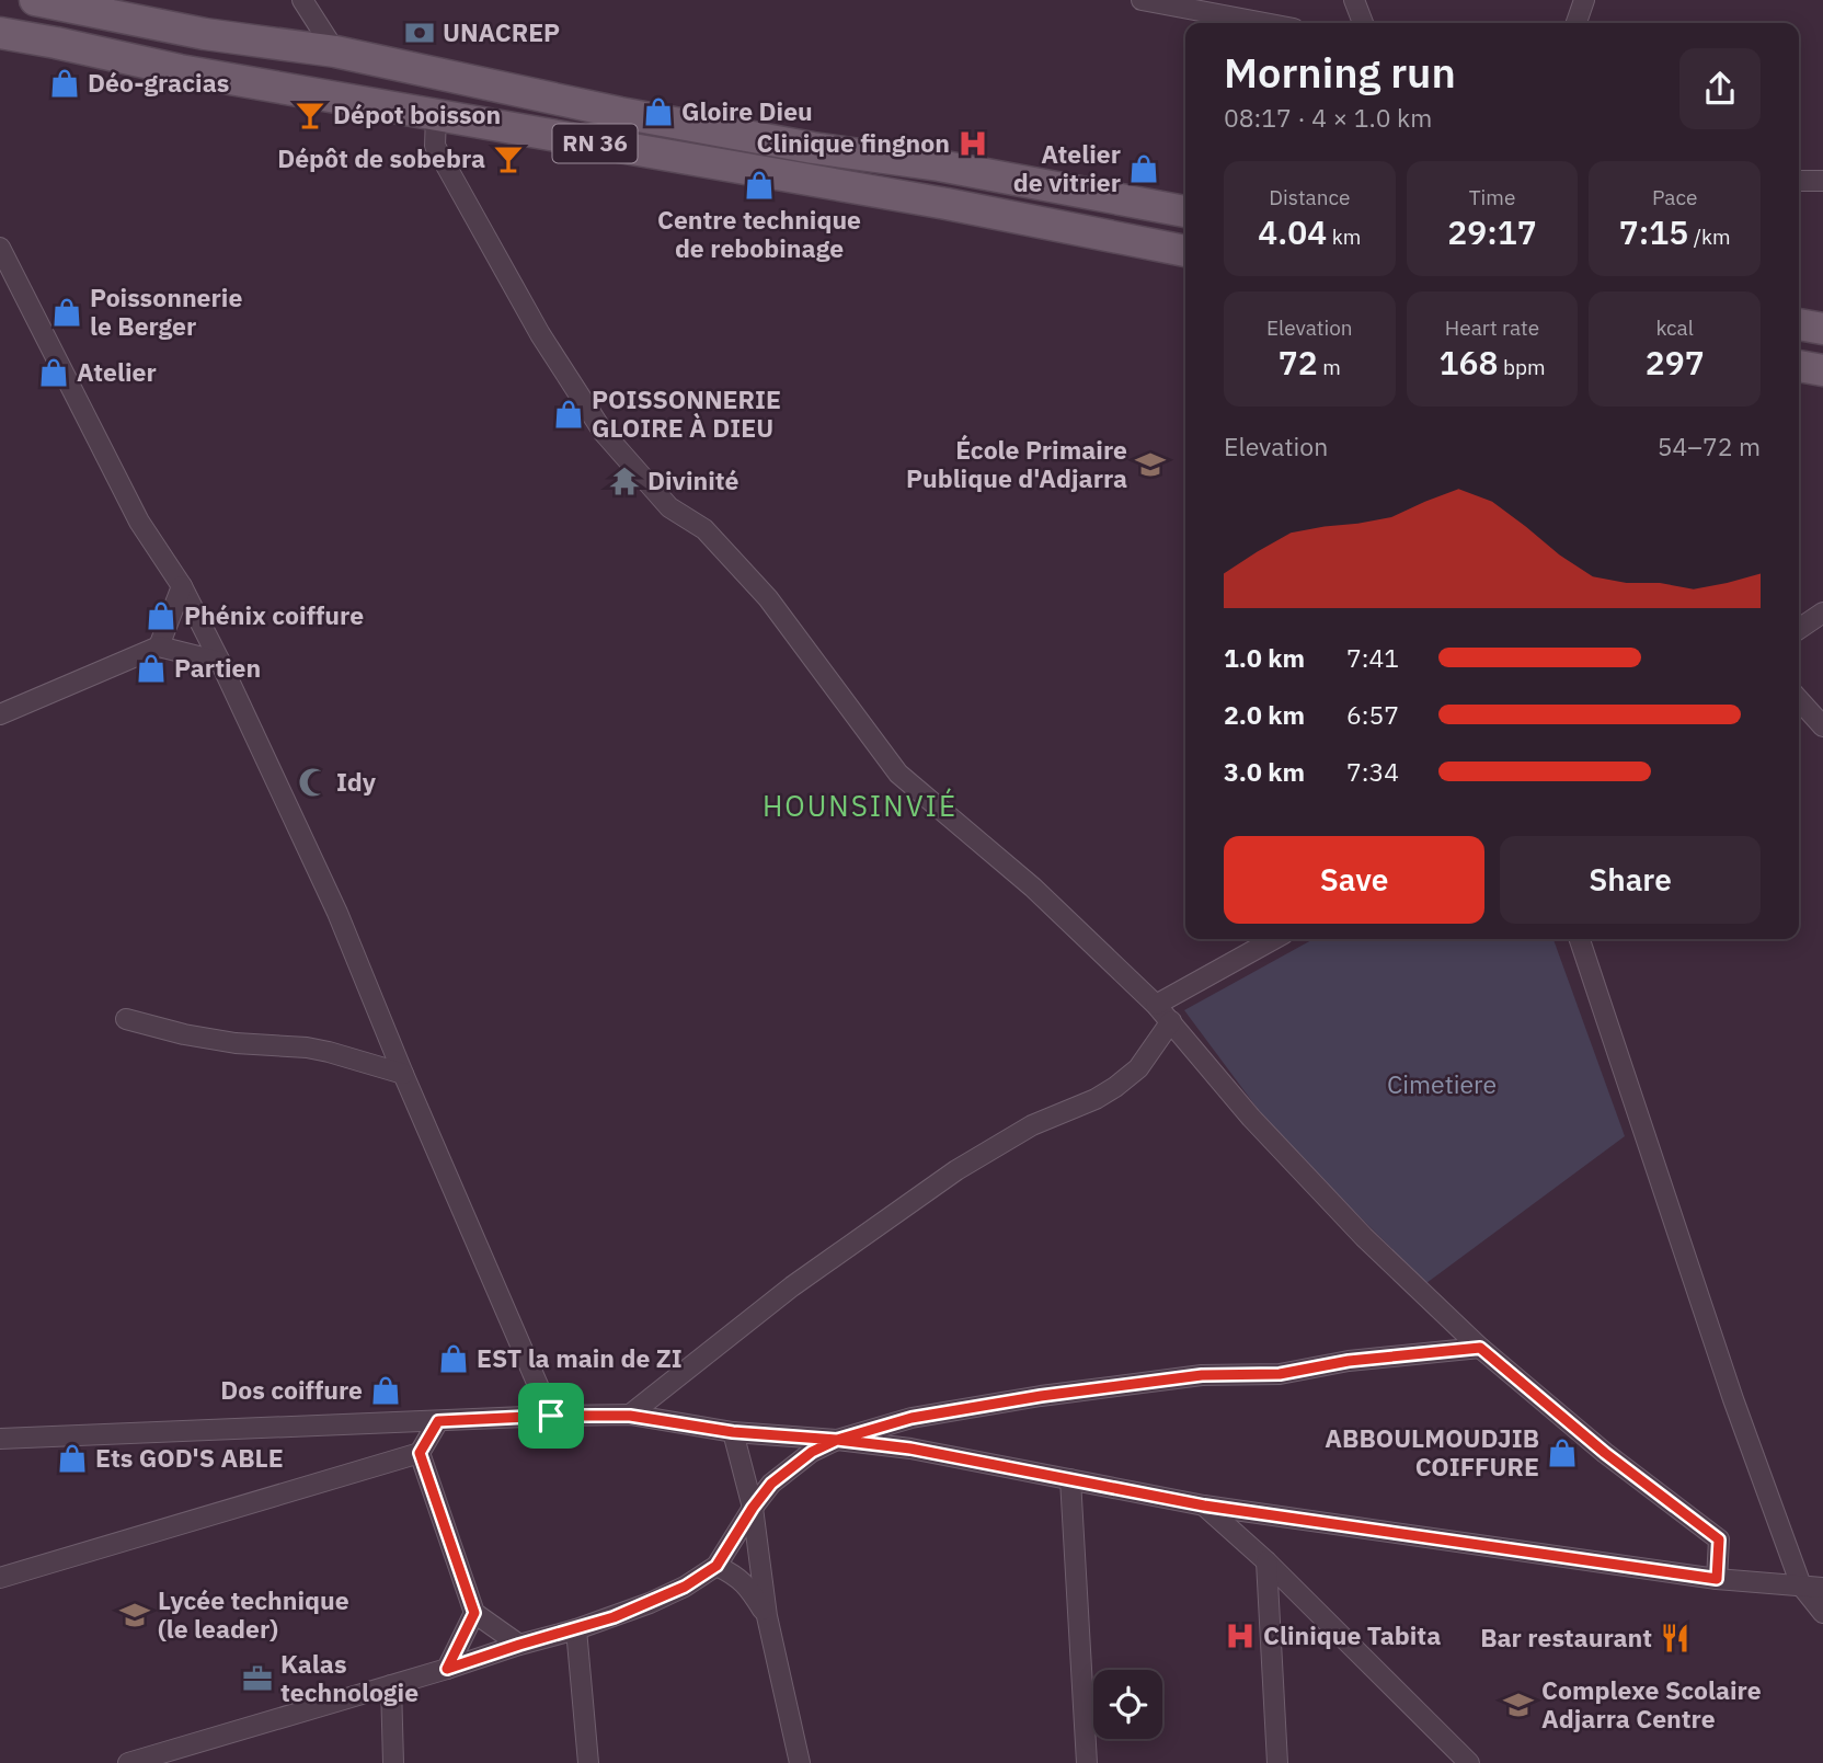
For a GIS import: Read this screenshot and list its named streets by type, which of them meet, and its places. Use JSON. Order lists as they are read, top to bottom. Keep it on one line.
{"streets":{"main road":["RN 36"]},"districts":["HOUNSINVIÉ"],"parks":["Cimetiere"],"places":{"bank":["UNACREP"],"shop":["Déo-gracias","Gloire Dieu","Atelier de vitrier","Centre technique de rebobinage","Poissonnerie le Berger","Atelier","POISSONNERIE GLOIRE À DIEU","Phénix coiffure","Partien","EST la main de ZI","Dos coiffure","ABBOULMOUDJIB COIFFURE","Ets GOD'S ABLE"],"bar":["Dépot boisson","Dépôt de sobebra"],"hospital":["Clinique fingnon","Clinique Tabita"],"school or university":["École Primaire Publique d'Adjarra","Lycée technique (le leader)","Complexe Scolaire Adjarra Centre"],"temple":["Divinité"],"mosque":["Idy"],"restaurant":["Bar restaurant"],"office":["Kalas technologie"]},"page":{"heading":["Morning run","08:17 · 4 × 1.0 km"],"stats":[["Distance","4.04 km"],["Time","29:17"],["Pace","7:15 /km"],["Elevation","72 m"],["Heart rate","168 bpm"],["kcal","297"]],"chart":["Elevation","54–72 m"],"list":[{"name":"1.0 km","note":"7:41"},{"name":"2.0 km","note":"6:57"},{"name":"3.0 km","note":"7:34"}],"buttons":["Save","Share"]}}
